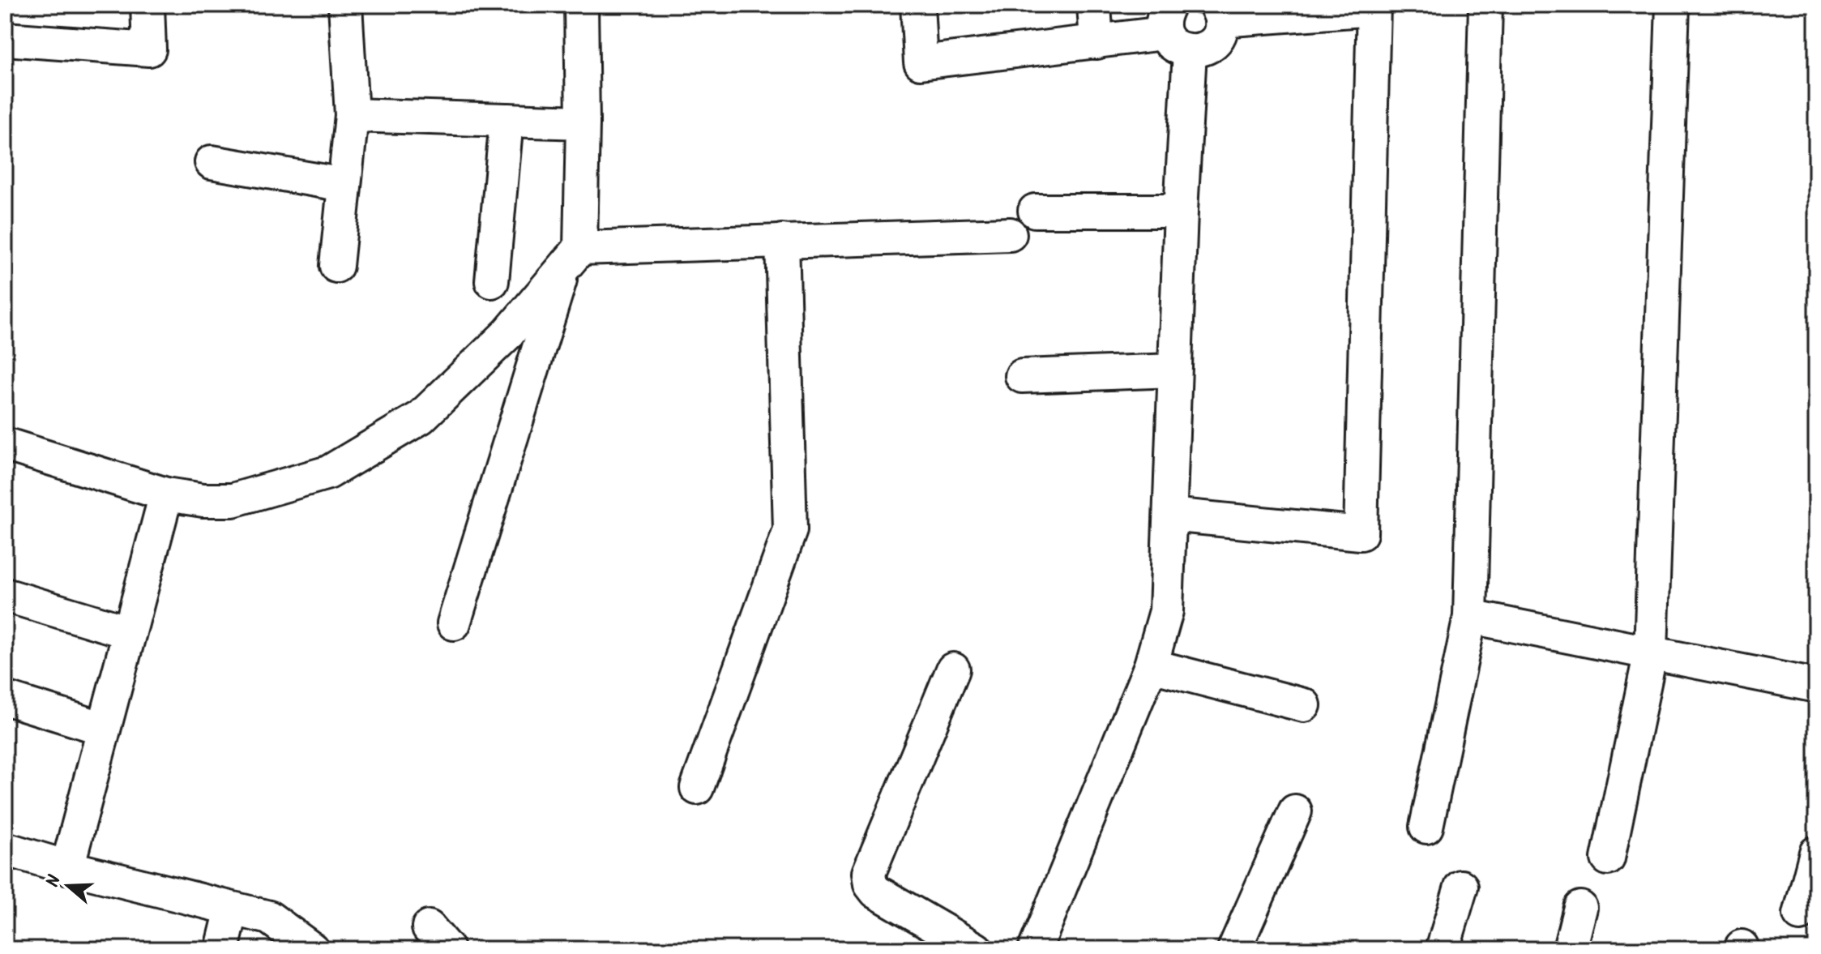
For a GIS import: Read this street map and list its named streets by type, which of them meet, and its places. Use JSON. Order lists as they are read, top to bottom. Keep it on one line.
{"north":"left"}
